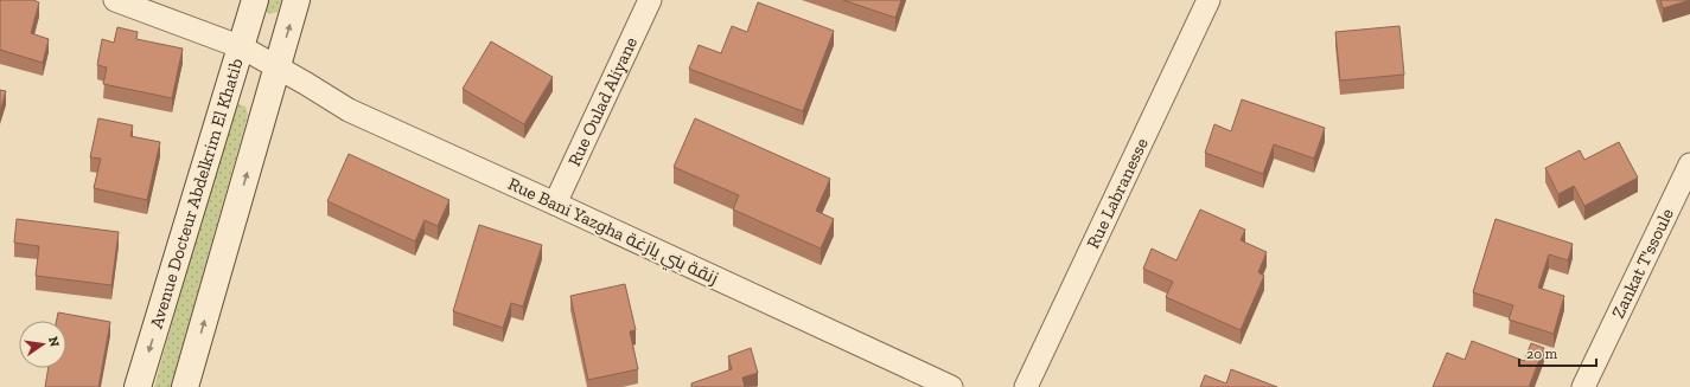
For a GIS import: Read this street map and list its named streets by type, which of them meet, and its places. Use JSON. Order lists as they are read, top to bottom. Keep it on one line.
{"streets":{"main road":["Avenue Docteur Abdelkrim El Khatib"],"street":["Rue Oulad Aliyane","Rue Labranesse","Rue Bani Yazgha زنقة بني يازغة","Zankat T'ssoule"]},"crossings":[["Rue Oulad Aliyane","Rue Bani Yazgha زنقة بني يازغة"],["Avenue Docteur Abdelkrim El Khatib","Rue Bani Yazgha زنقة بني يازغة"]],"scale_bar":"20 m","north":"right"}
